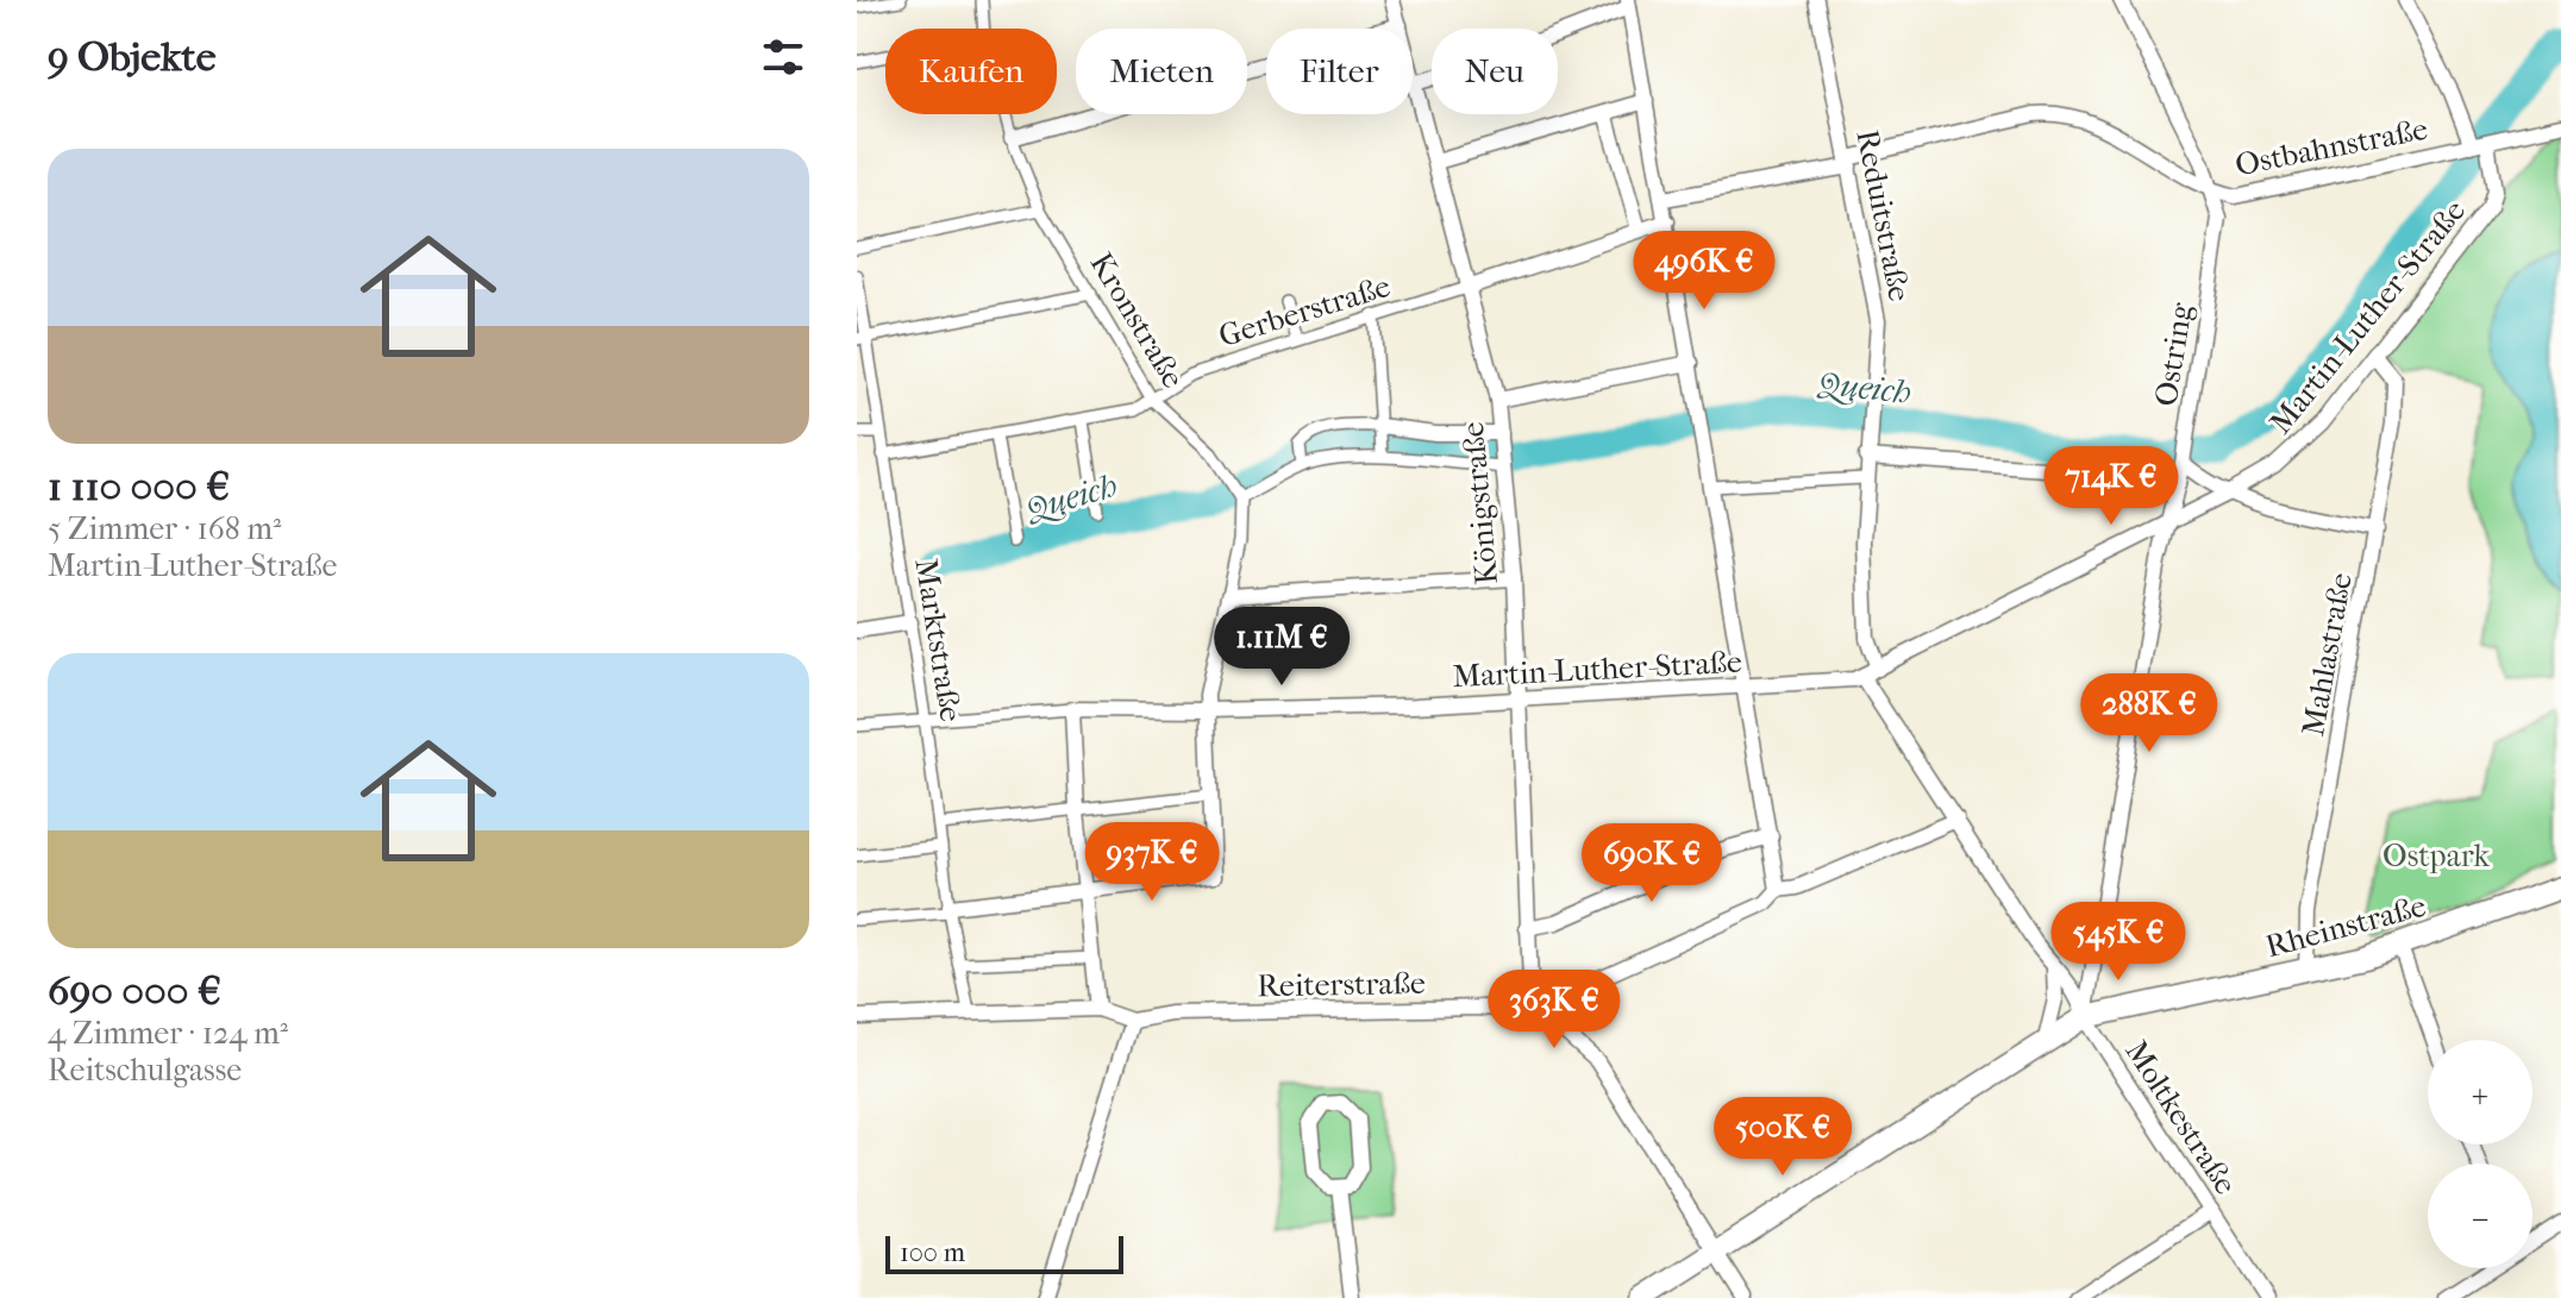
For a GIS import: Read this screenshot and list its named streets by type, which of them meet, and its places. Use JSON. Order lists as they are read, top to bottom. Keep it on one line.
{"streets":{"main road":["Rheinstraße"],"street":["Ostbahnstraße","Reduitstraße","Gerberstraße","Martin-Luther-Straße","Kronstraße","Ostring","Königstraße","Marktstraße","Mahlastraße","Reiterstraße","Moltkestraße"]},"crossings":[["Ostbahnstraße","Reduitstraße"],["Ostbahnstraße","Martin-Luther-Straße"],["Ostbahnstraße","Ostring"],["Gerberstraße","Kronstraße"],["Gerberstraße","Königstraße"],["Gerberstraße","Marktstraße"],["Martin-Luther-Straße","Ostring"],["Martin-Luther-Straße","Königstraße"],["Martin-Luther-Straße","Marktstraße"],["Martin-Luther-Straße","Mahlastraße"],["Martin-Luther-Straße","Moltkestraße"],["Ostring","Rheinstraße"],["Ostring","Moltkestraße"],["Königstraße","Reiterstraße"],["Marktstraße","Reiterstraße"],["Mahlastraße","Rheinstraße"],["Rheinstraße","Moltkestraße"]],"water":["Queich"],"parks":["Ostpark"],"scale_bar":"100 m","page":{"heading":"9 Objekte","chip":["Kaufen","Mieten","Filter","Neu"],"list":[{"name":"1 110 000 €","note":"5 Zimmer · 168 m² · Martin-Luther-Straße"},{"name":"690 000 €","note":"4 Zimmer · 124 m² · Reitschulgasse"}],"price":["496K €","714K €","1.11M €","288K €","937K €","690K €","545K €","363K €","500K €"],"map_buttons":["+","−"],"scale":"100 m"}}
